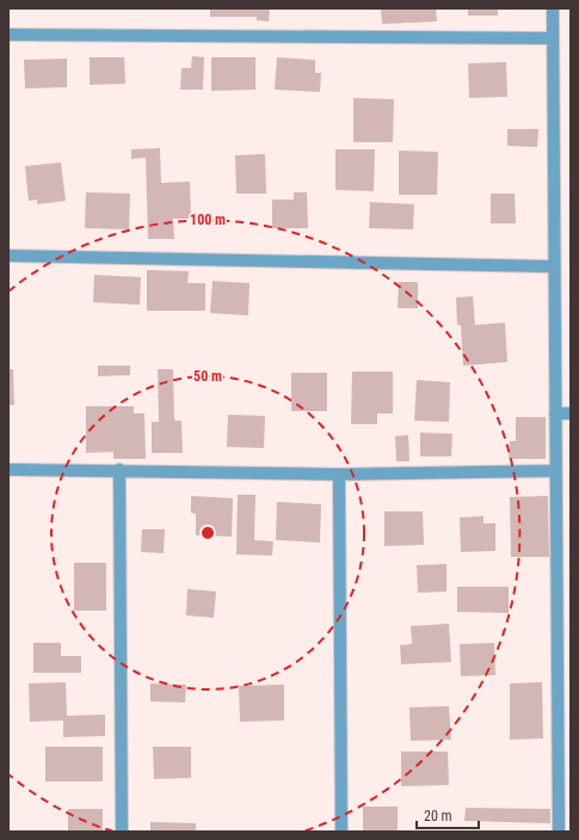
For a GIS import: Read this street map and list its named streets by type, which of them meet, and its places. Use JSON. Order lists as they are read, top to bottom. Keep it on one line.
{"scale_bar":"20 m","rings":["100 m","50 m"]}
